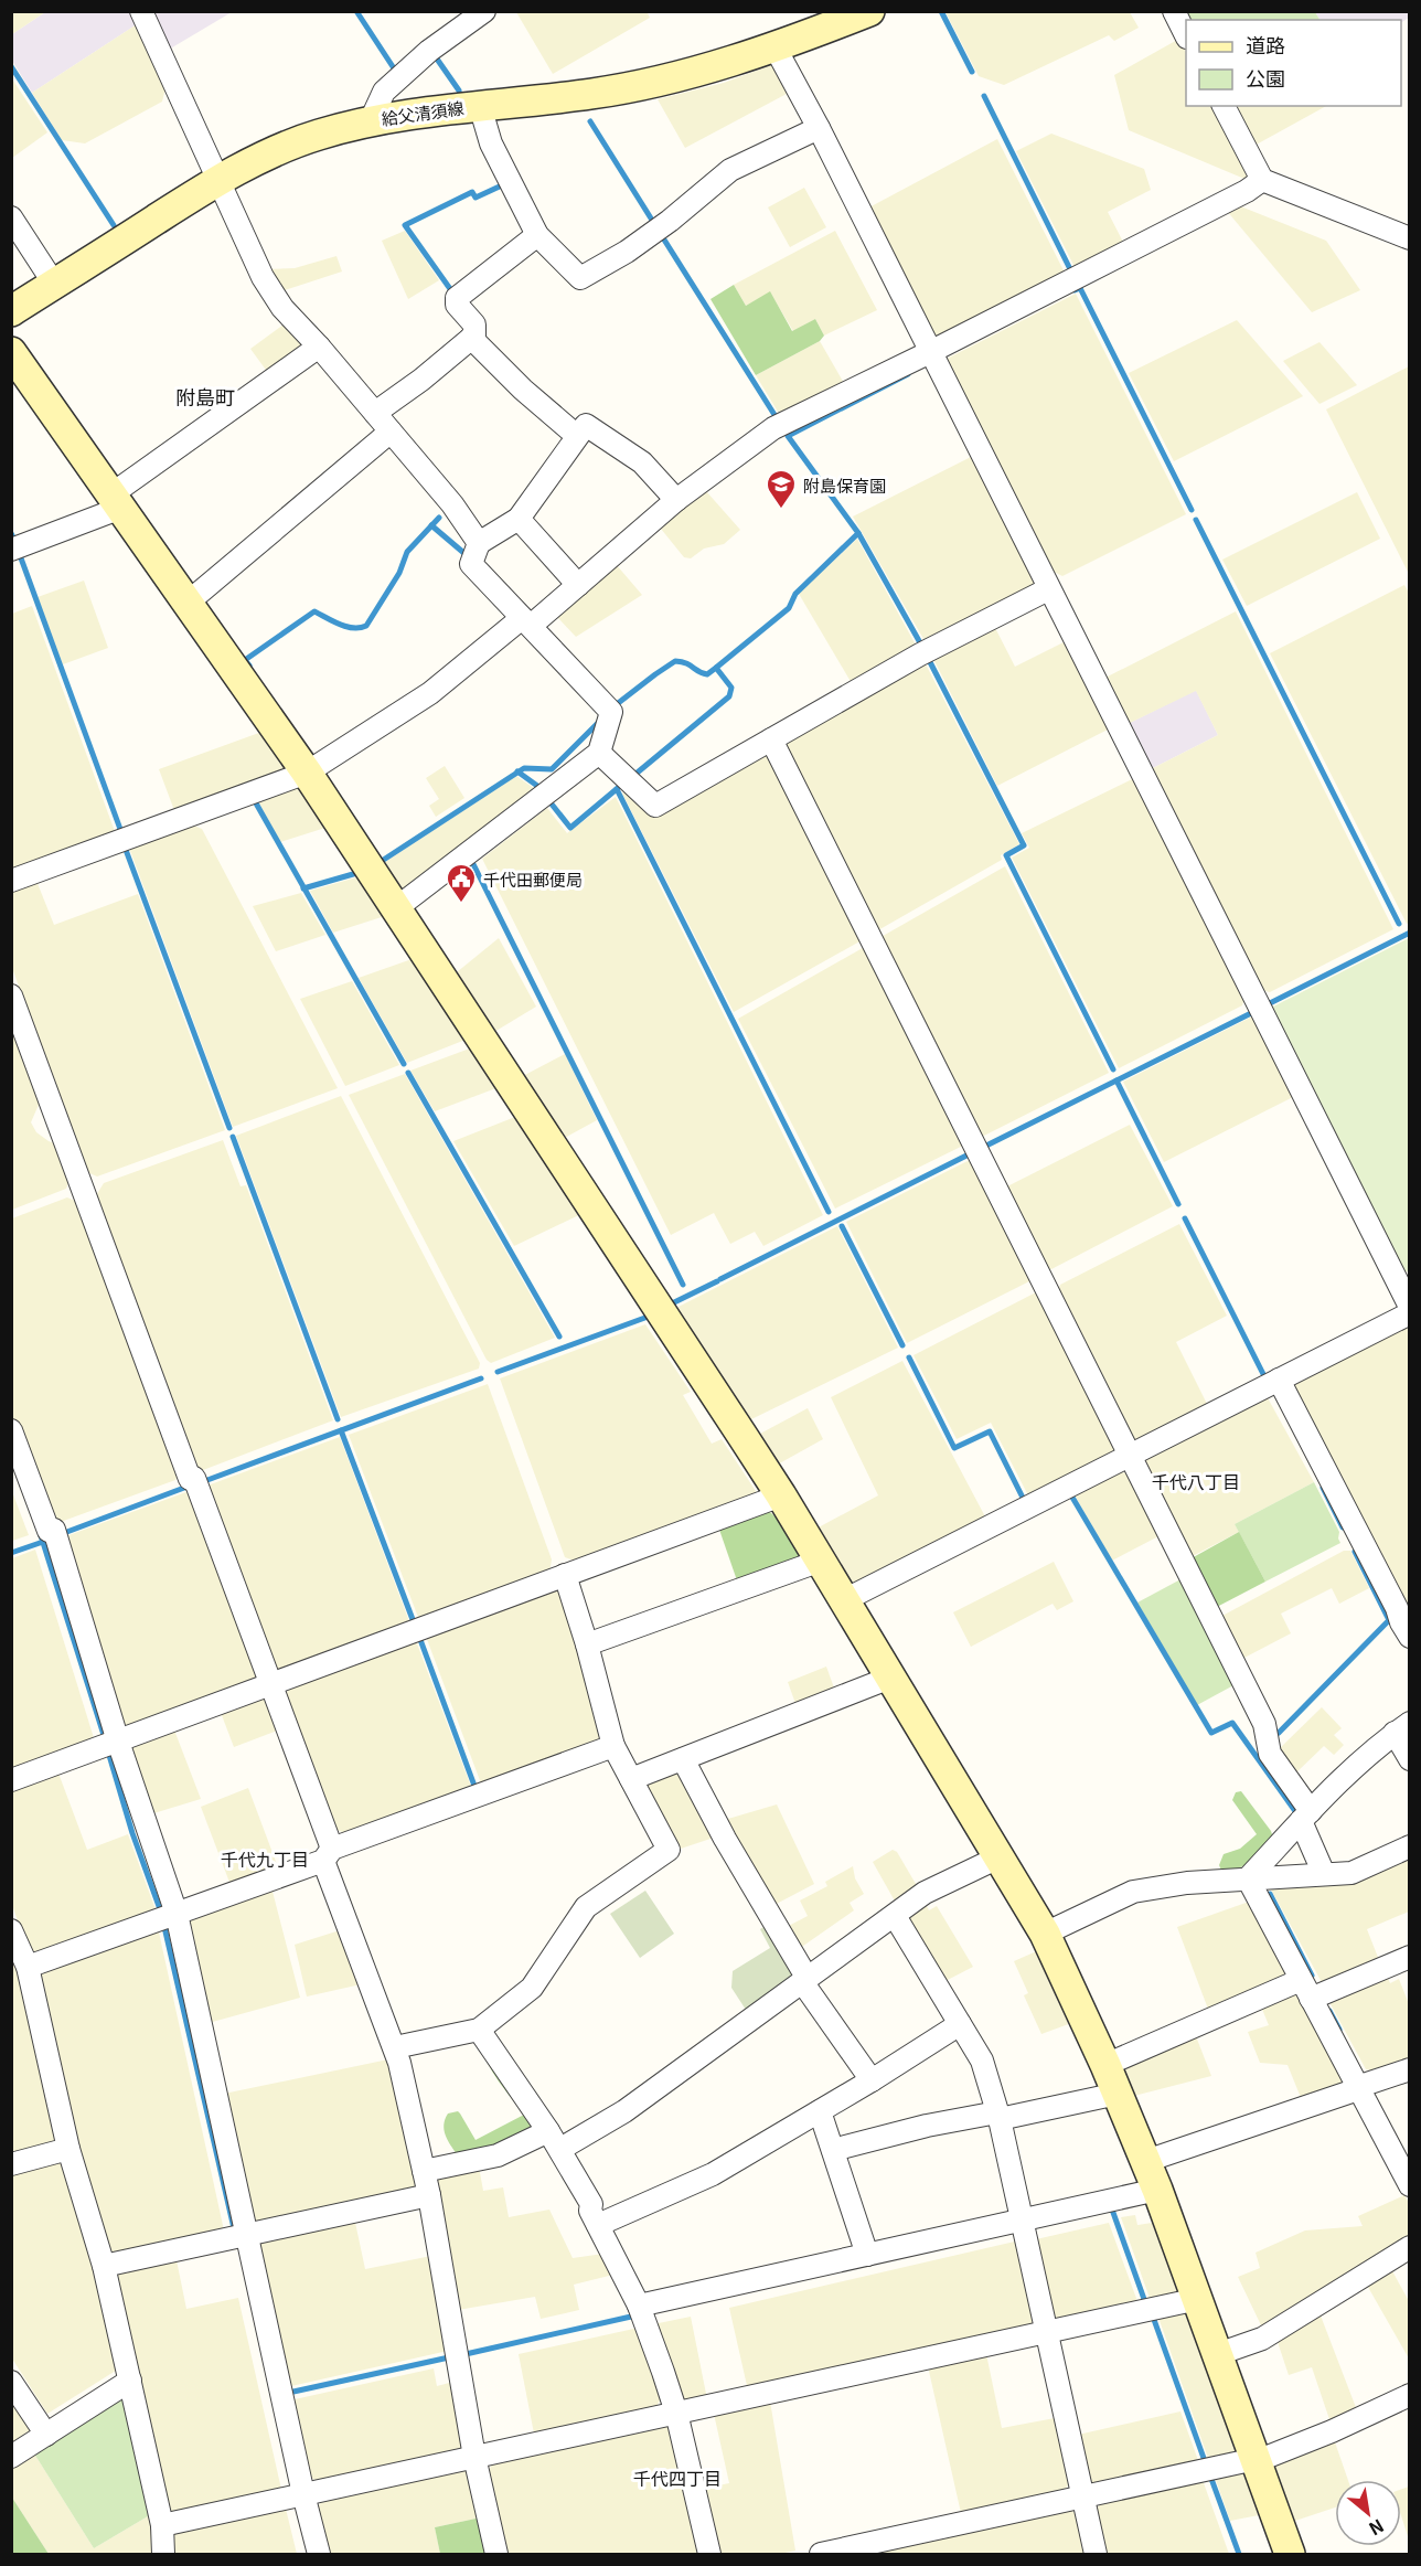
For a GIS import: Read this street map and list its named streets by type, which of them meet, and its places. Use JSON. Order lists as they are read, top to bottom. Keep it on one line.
{"streets":{"street":["給父清須線"]},"districts":["附島町","千代八丁目","千代九丁目","千代四丁目"],"places":{"school or university":["附島保育園"],"public building":["千代田郵便局"]},"legend":["道路","公園"],"north":"bottom right"}
